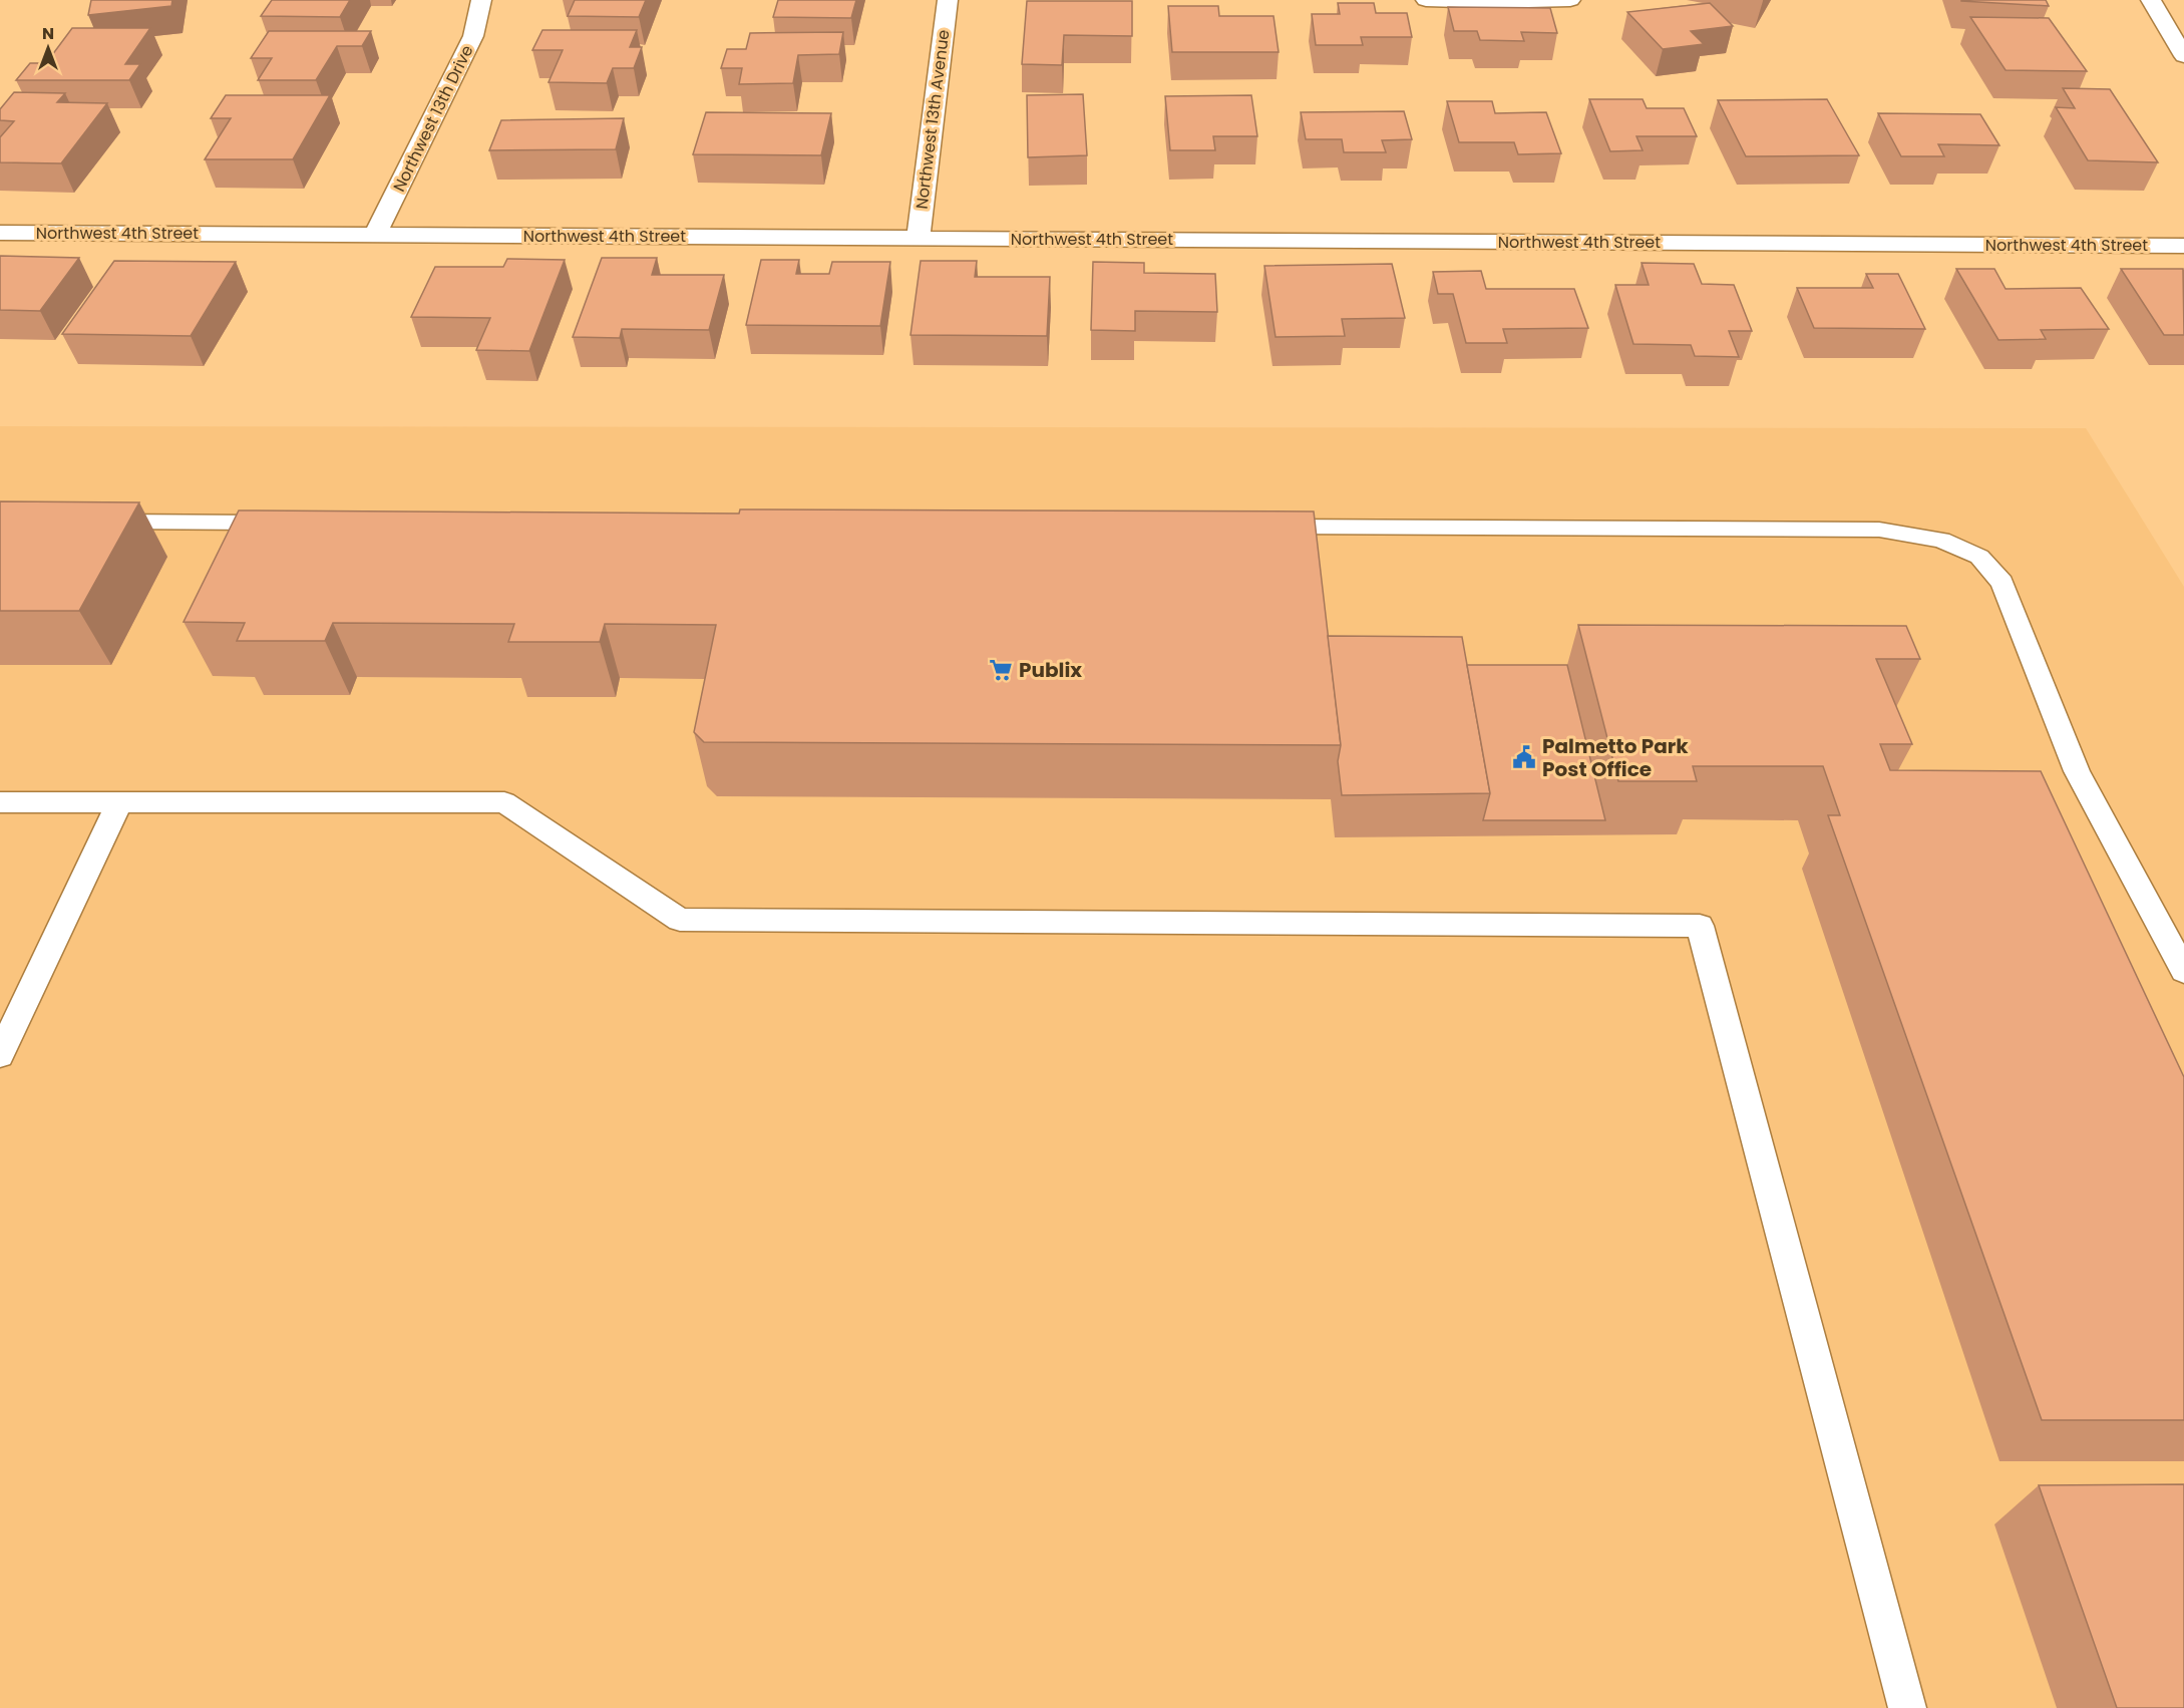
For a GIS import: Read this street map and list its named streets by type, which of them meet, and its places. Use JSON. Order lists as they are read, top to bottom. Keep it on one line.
{"streets":{"street":["Northwest 13th Drive","Northwest 13th Avenue","Northwest 4th Street"]},"crossings":[["Northwest 13th Drive","Northwest 4th Street"],["Northwest 13th Avenue","Northwest 4th Street"]],"places":{"supermarket":["Publix"],"public building":["Palmetto Park Post Office"]},"north":"top"}
